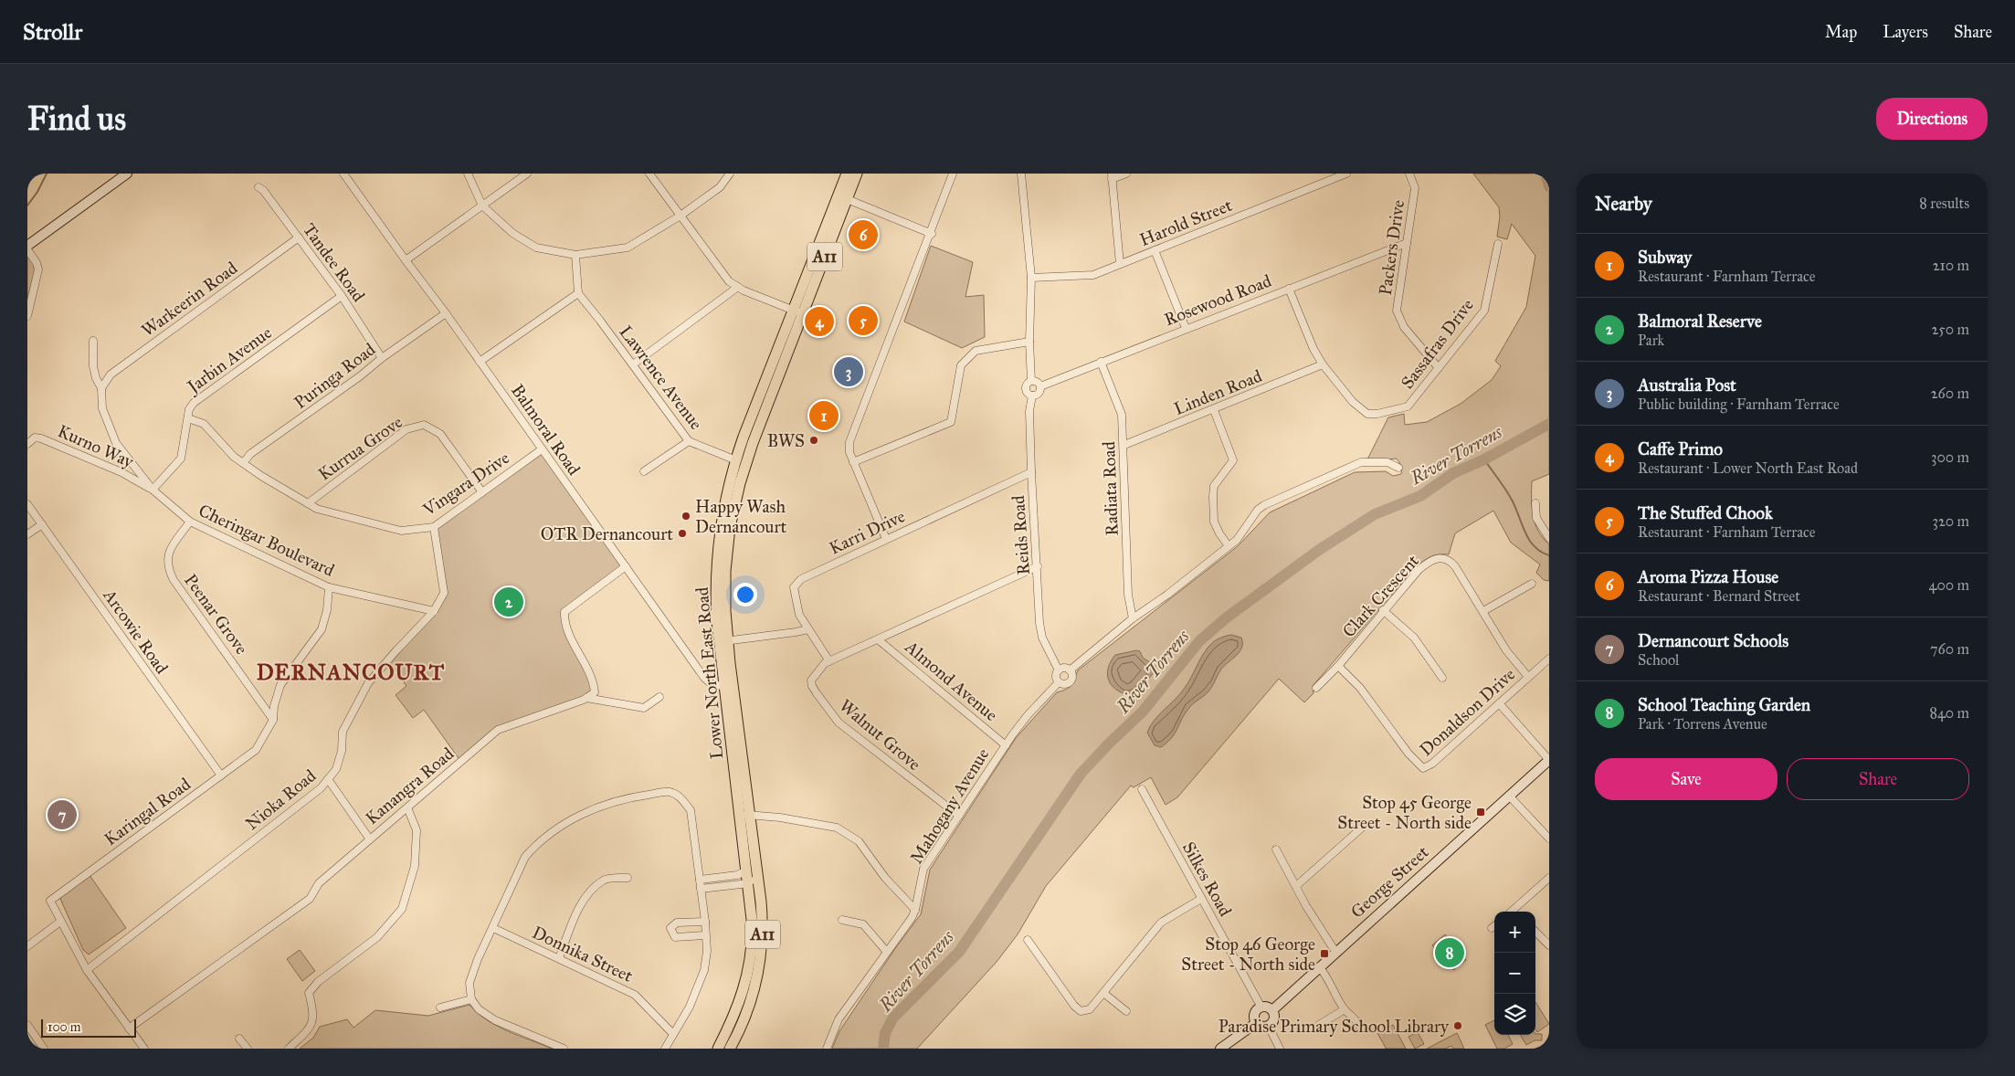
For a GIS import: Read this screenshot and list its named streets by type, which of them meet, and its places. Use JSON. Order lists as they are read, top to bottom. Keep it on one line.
{"streets":{"main road":["A11","Lower North East Road"],"street":["Harold Street","Packers Drive","Tandee Road","Warkeerin Road","Rosewood Road","Sassafras Drive","Jarbin Avenue","Puringa Road","Lawrence Avenue","Linden Road","Balmoral Road","Kurno Way","Kurrua Grove","Vingara Drive","Radiata Road","Karri Drive","Reids Road","Cheringar Boulevard","Clark Crescent","Peenar Grove","Arcowie Road","Almond Avenue","Donaldson Drive","Walnut Grove","Kanangra Road","Nioka Road","Mahogany Avenue","Karingal Road","Silkes Road","George Street","Donnika Street"]},"crossings":[["Packers Drive","Rosewood Road"],["Packers Drive","Sassafras Drive"],["Tandee Road","Warkeerin Road"],["Tandee Road","Jarbin Avenue"],["Tandee Road","Puringa Road"],["Warkeerin Road","Cheringar Boulevard"],["Rosewood Road","Sassafras Drive"],["Rosewood Road","Radiata Road"],["Rosewood Road","Reids Road"],["Sassafras Drive","Linden Road"],["Jarbin Avenue","Kurno Way"],["Jarbin Avenue","Vingara Drive"],["Jarbin Avenue","Cheringar Boulevard"],["Puringa Road","Balmoral Road"],["Puringa Road","Vingara Drive"],["Lawrence Avenue","Lower North East Road"],["Linden Road","Radiata Road"],["Balmoral Road","Vingara Drive"],["Balmoral Road","Lower North East Road"],["Kurno Way","Cheringar Boulevard"],["Kurrua Grove","Vingara Drive"],["Vingara Drive","Nioka Road"],["Karri Drive","Reids Road"],["Karri Drive","Walnut Grove"],["Reids Road","Mahogany Avenue"],["Cheringar Boulevard","Peenar Grove"],["Cheringar Boulevard","Nioka Road"],["Cheringar Boulevard","Karingal Road"],["Clark Crescent","Donaldson Drive"],["Peenar Grove","Karingal Road"],["Arcowie Road","Karingal Road"],["Almond Avenue","Mahogany Avenue"],["Walnut Grove","Mahogany Avenue"],["Kanangra Road","Karingal Road"],["Nioka Road","Karingal Road"],["Silkes Road","George Street"]],"districts":["DERNANCOURT"],"water":["River Torrens"],"places":{"other":["BWS","Happy Wash Dernancourt","OTR Dernancourt","Paradise Primary School Library"],"transit":["Stop 45 George Street - North side","Stop 46 George Street - North side"]},"scale_bar":"100 m","page":{"header":"Strollr","nav":["Map","Layers","Share"],"buttons":["Directions",["Save","Share"]],"title":"Find us","heading":["Nearby","8 results"],"pins":["6","5","4","3","1","2","7","8"],"list":[{"mark":"1","name":"Subway","note":"Restaurant · Farnham Terrace","value":"210 m"},{"mark":"2","name":"Balmoral Reserve","note":"Park","value":"250 m"},{"mark":"3","name":"Australia Post","note":"Public building · Farnham Terrace","value":"260 m"},{"mark":"4","name":"Caffe Primo","note":"Restaurant · Lower North East Road","value":"300 m"},{"mark":"5","name":"The Stuffed Chook","note":"Restaurant · Farnham Terrace","value":"320 m"},{"mark":"6","name":"Aroma Pizza House","note":"Restaurant · Bernard Street","value":"400 m"},{"mark":"7","name":"Dernancourt Schools","note":"School","value":"760 m"},{"mark":"8","name":"School Teaching Garden","note":"Park · Torrens Avenue","value":"840 m"}],"map_buttons":["+","−"],"scale":"100 m"}}
